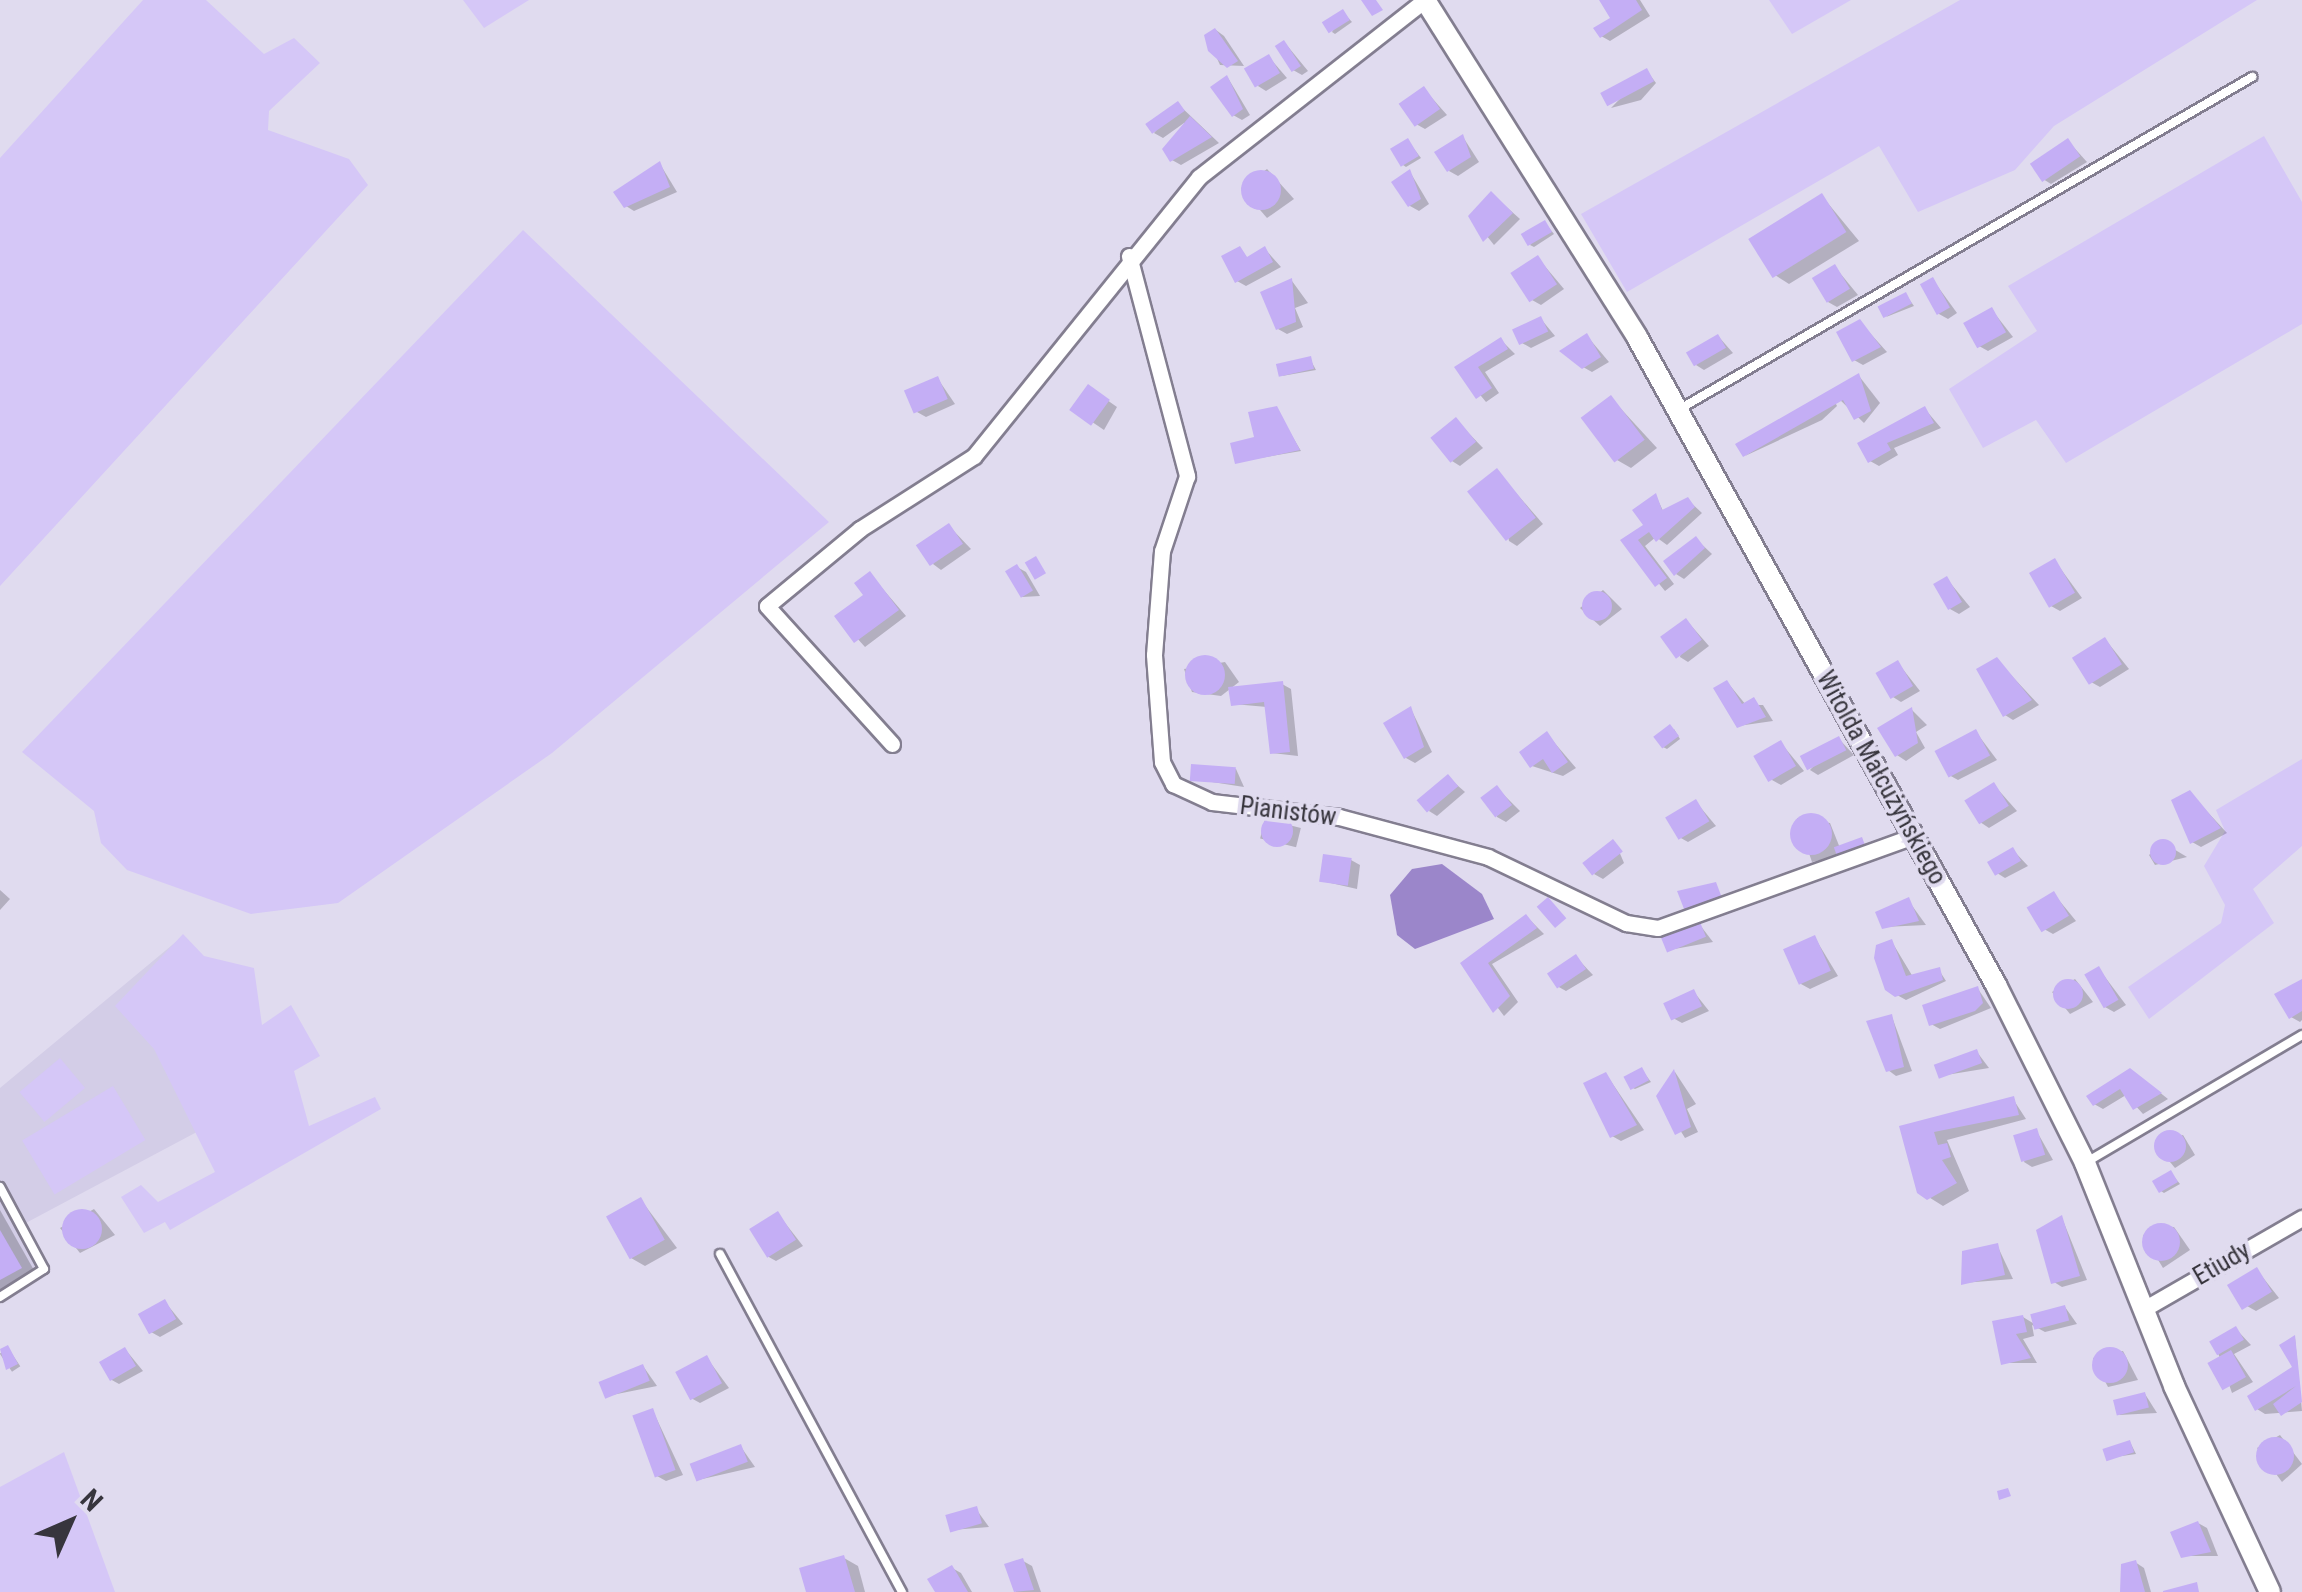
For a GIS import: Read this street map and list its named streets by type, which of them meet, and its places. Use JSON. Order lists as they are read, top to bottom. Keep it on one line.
{"streets":{"street":["Witolda Małcużyńskiego","Pianistów","Etiudy"]},"crossings":[["Witolda Małcużyńskiego","Pianistów"],["Witolda Małcużyńskiego","Etiudy"]],"north":"top right"}
